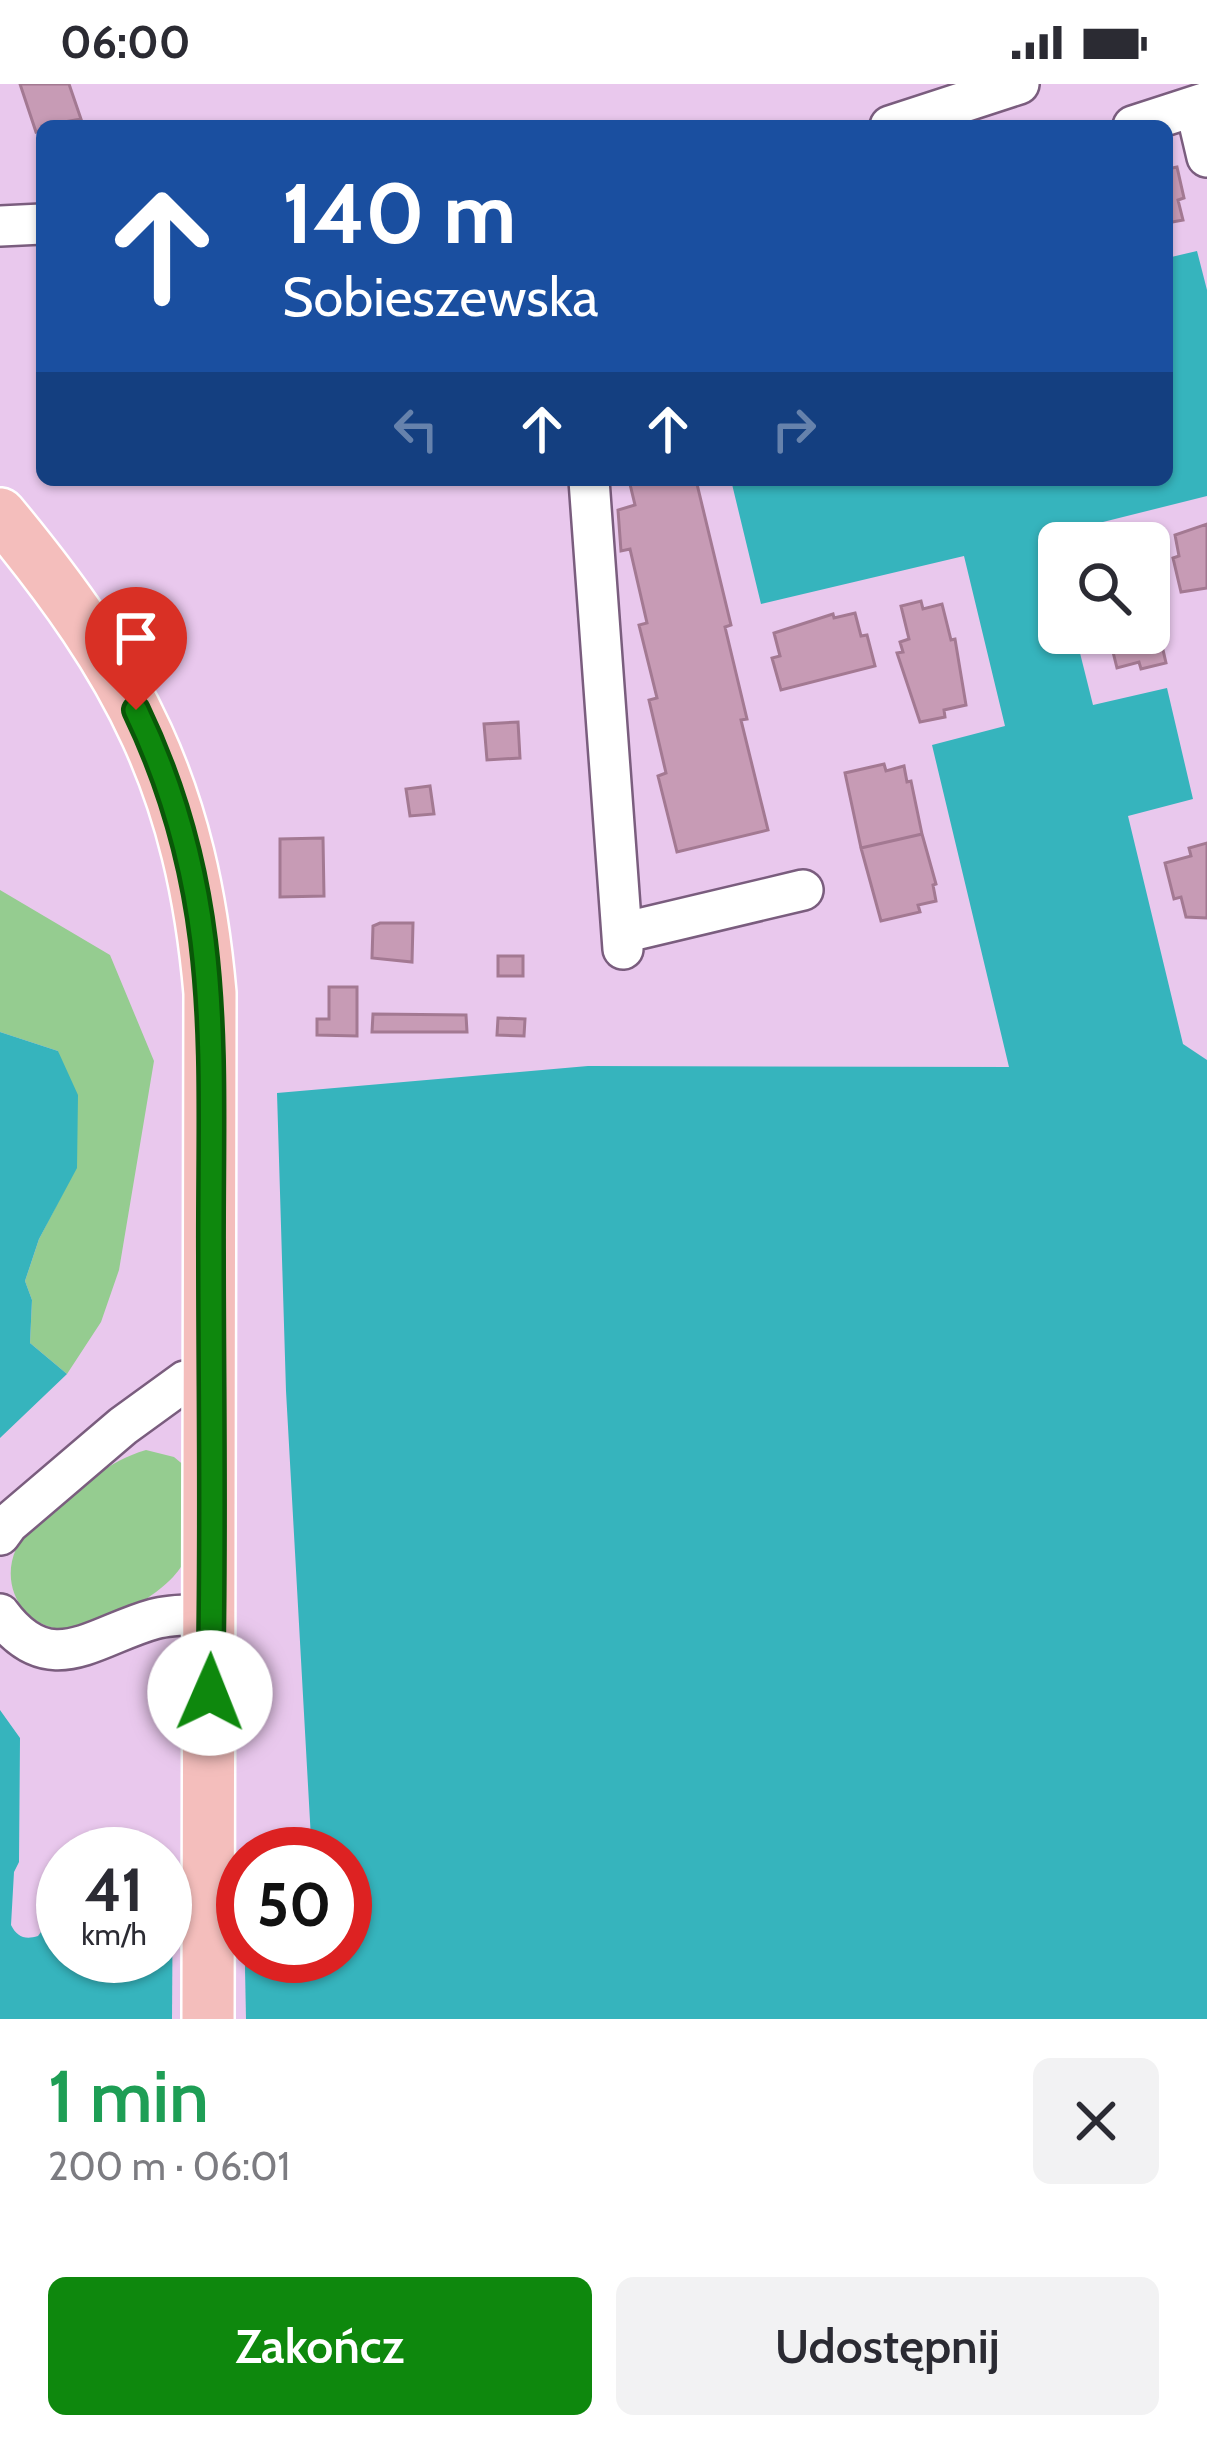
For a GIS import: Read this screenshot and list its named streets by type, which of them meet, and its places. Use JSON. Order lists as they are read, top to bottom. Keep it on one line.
{"page":{"status":"06:00","turn":["140 m","Sobieszewska"],"speed":"41 km/h","limit":"50","heading":["1 min","200 m · 06:01"],"buttons":["Zakończ","Udostępnij"]}}
